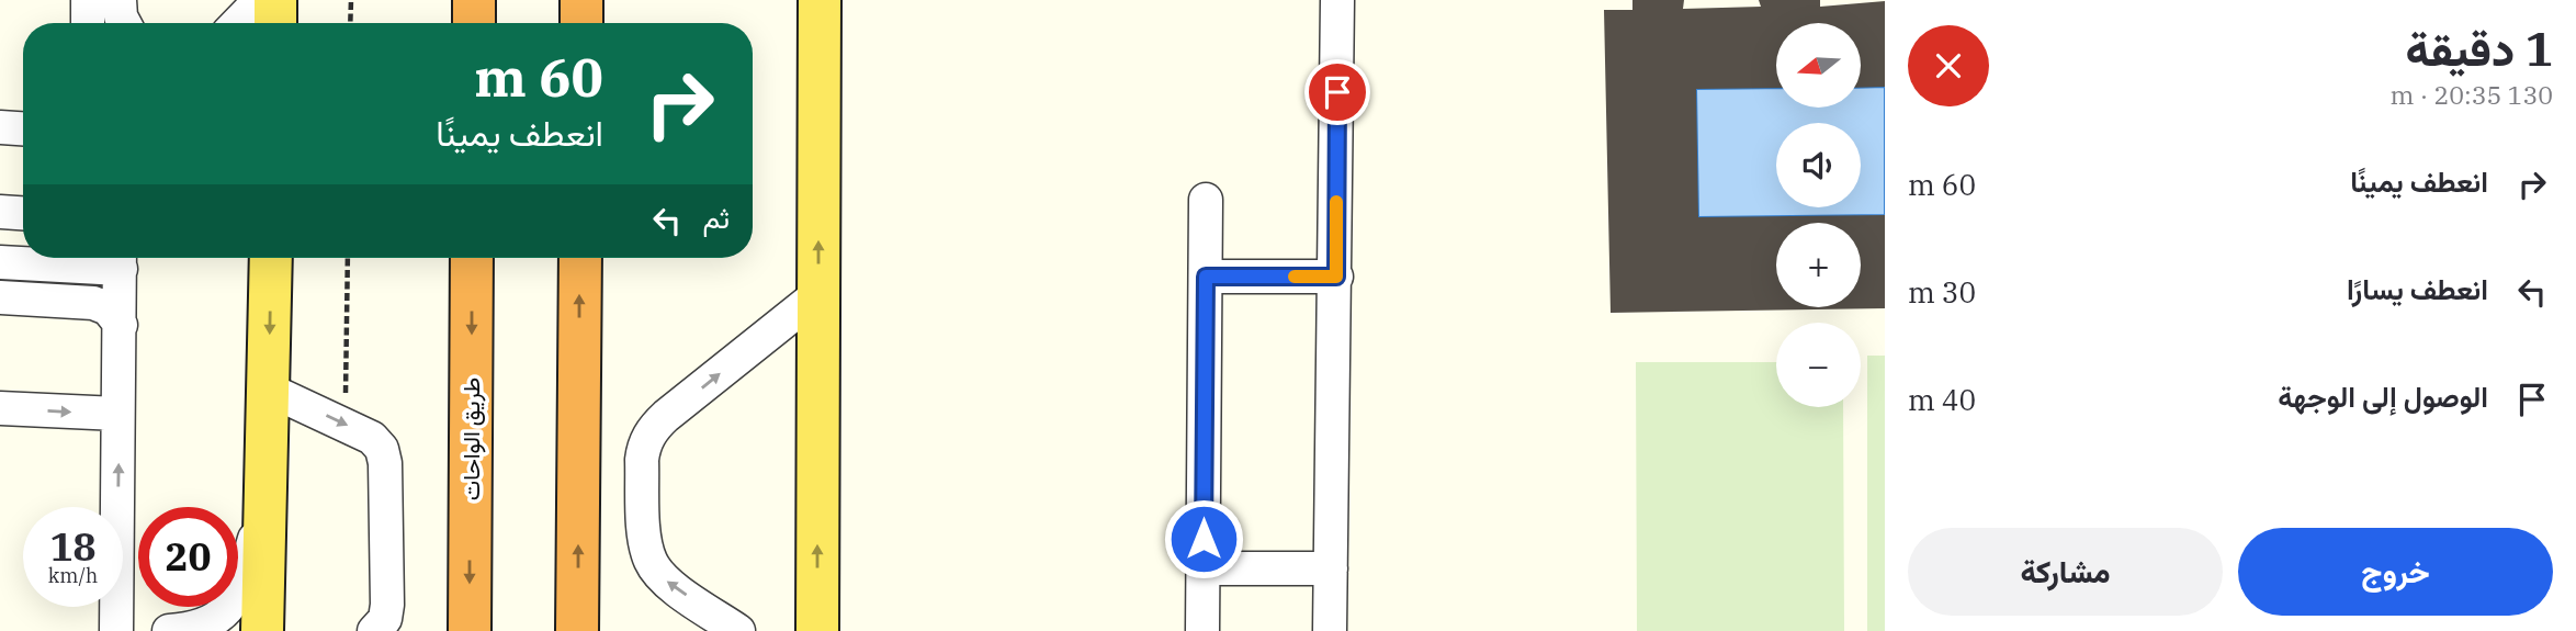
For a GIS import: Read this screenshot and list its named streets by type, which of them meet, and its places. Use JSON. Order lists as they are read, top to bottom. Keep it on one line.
{"streets":{"highway":["طريق الواحات"]},"north":"left","page":{"heading":["1 دقيقة","130 m · 20:35"],"map_buttons":["+","−"],"turn":["60 m","انعطف يمينًا"],"list":[{"name":"انعطف يمينًا","value":"60 m"},{"name":"انعطف يسارًا","value":"30 m"},{"name":"الوصول إلى الوجهة","value":"40 m"}],"then":"ثم","speed":"18 km/h","limit":"20","buttons":["خروج","مشاركة"]}}
